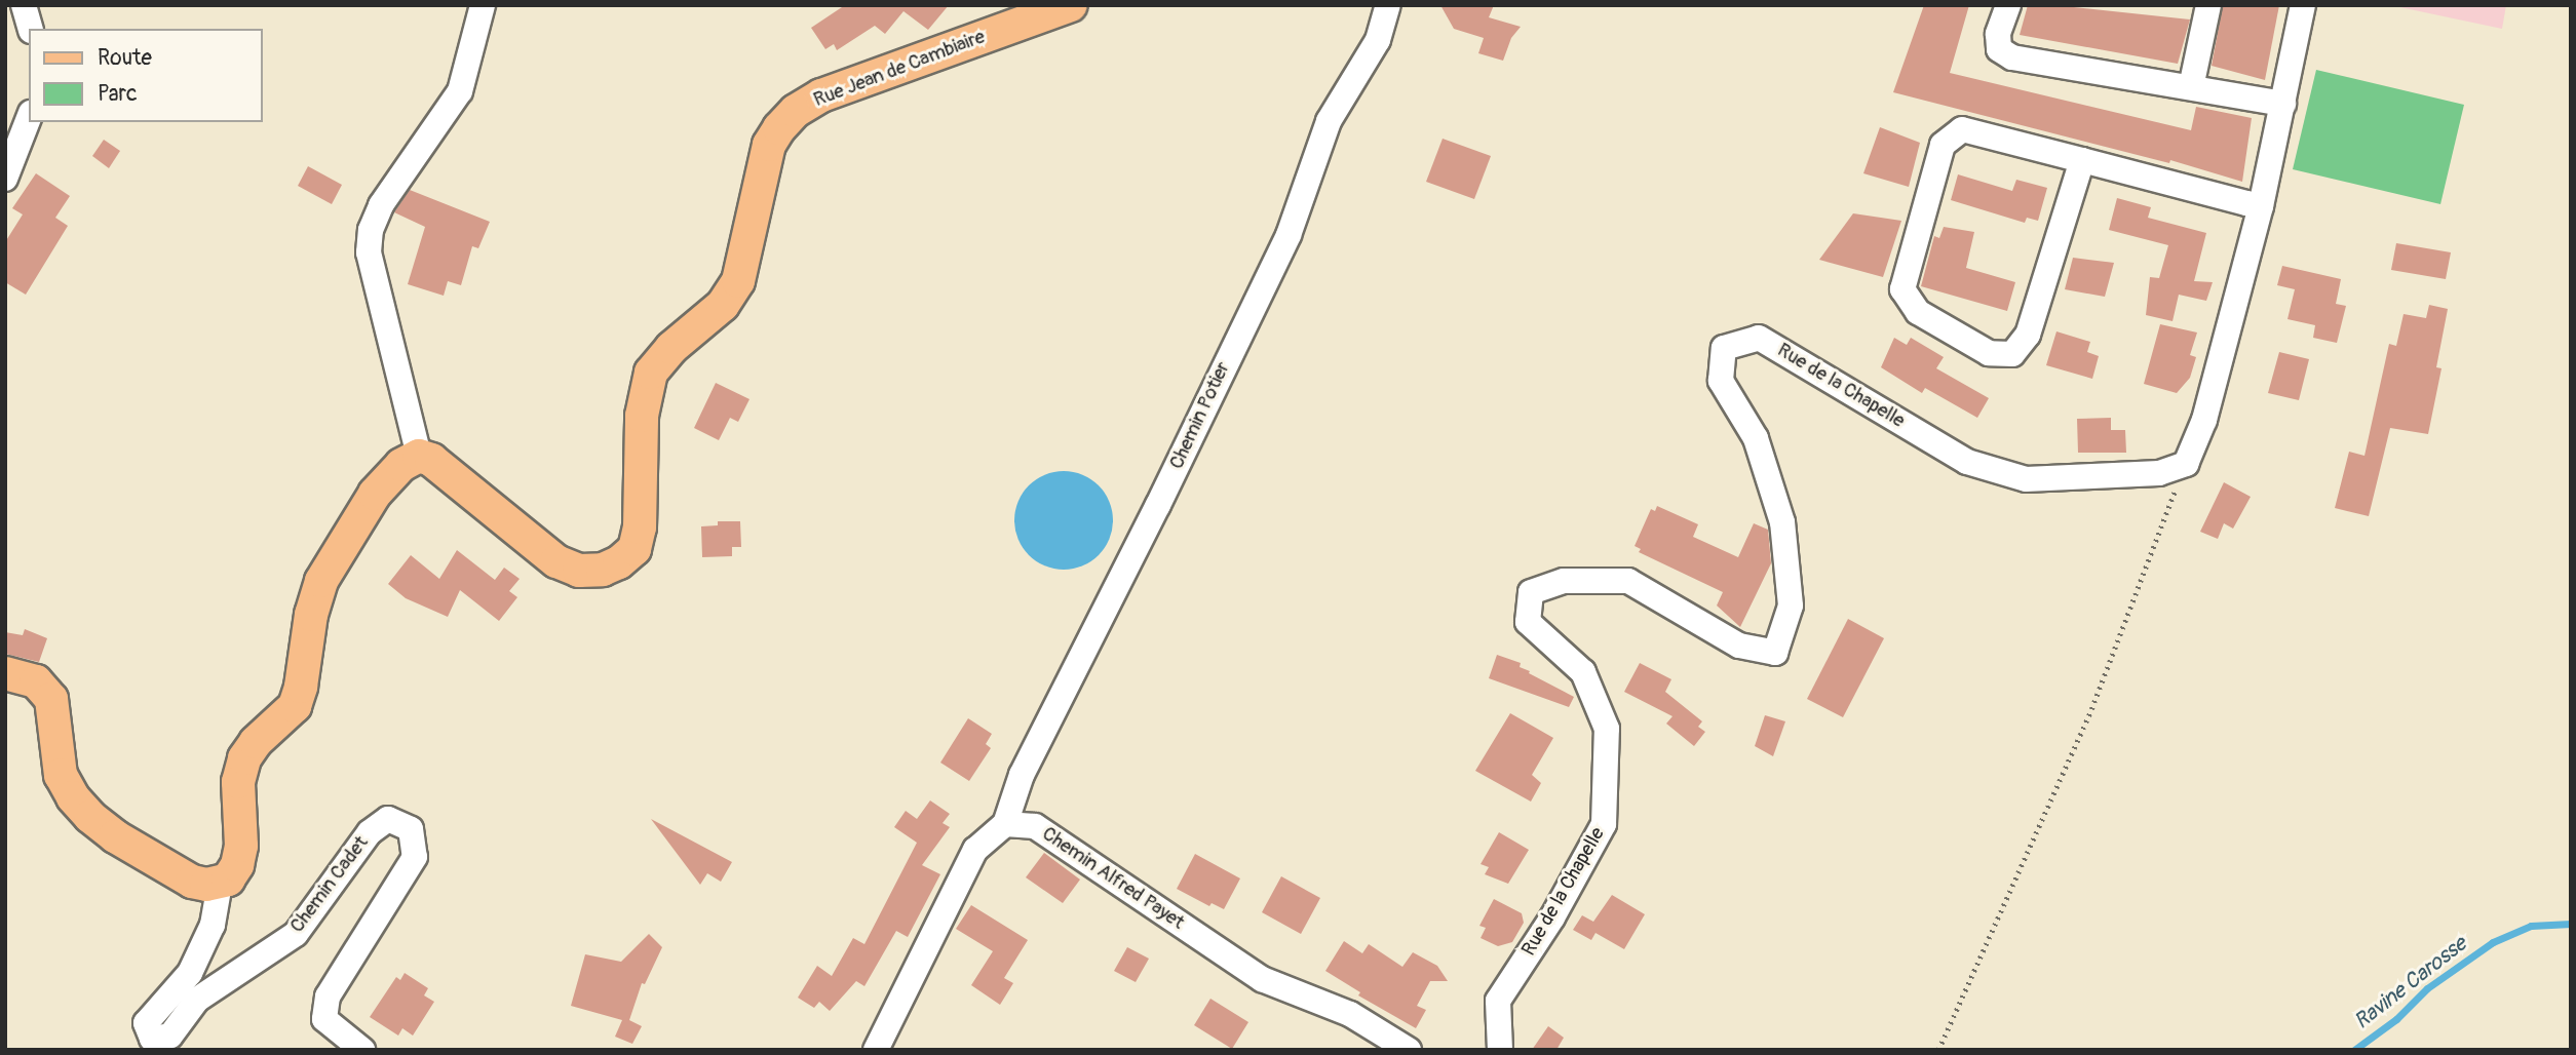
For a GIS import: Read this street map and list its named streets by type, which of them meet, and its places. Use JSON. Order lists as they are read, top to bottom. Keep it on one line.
{"streets":{"main road":["Rue Jean de Cambiaire"],"street":["Rue de la Chapelle","Chemin Potier","Chemin Alfred Payet","Chemin Cadet"]},"crossings":[["Chemin Potier","Chemin Alfred Payet"]],"water":["Ravine Carosse"],"legend":["Route","Parc"]}
